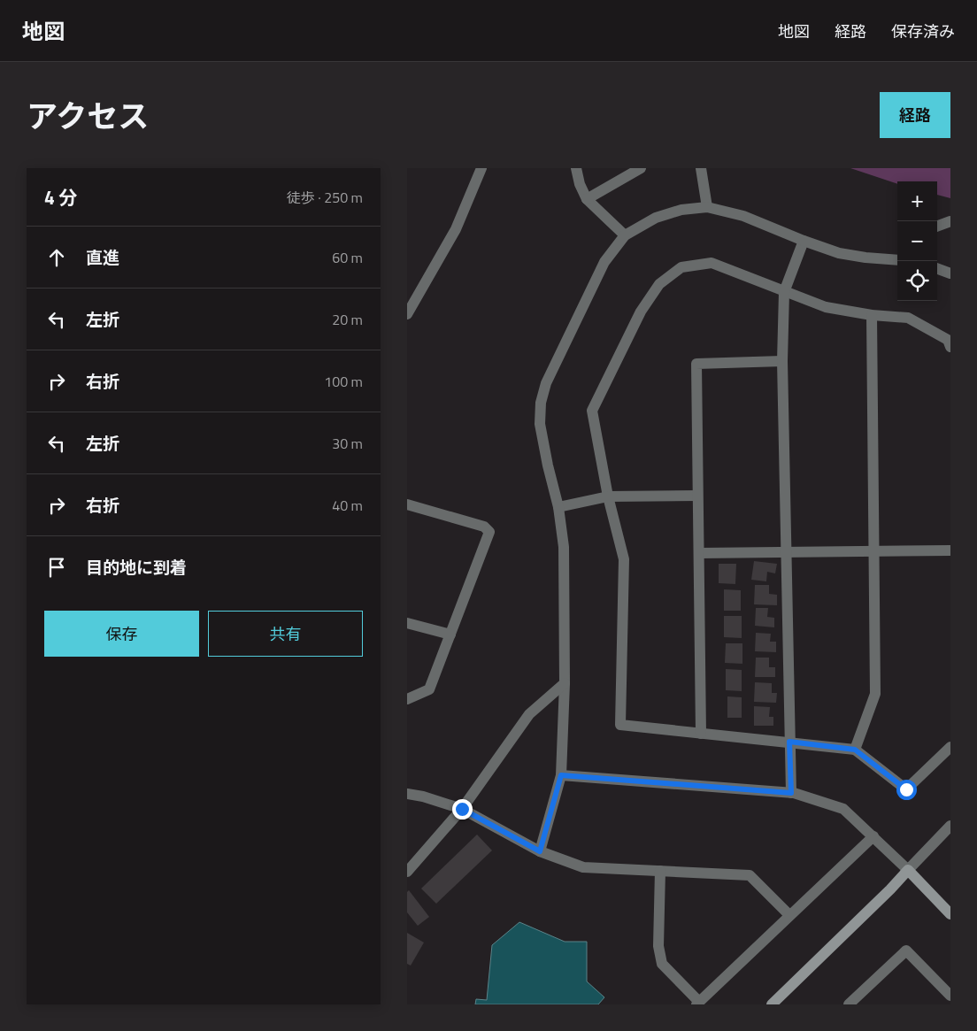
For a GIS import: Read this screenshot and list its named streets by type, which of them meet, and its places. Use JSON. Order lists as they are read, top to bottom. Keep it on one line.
{"page":{"header":"地図","nav":["地図","経路","保存済み"],"title":"アクセス","buttons":["経路",["保存","共有"]],"heading":["4 分","徒歩 · 250 m"],"map_buttons":["+","−"],"list":[["直進","60 m"],["左折","20 m"],["右折","100 m"],["左折","30 m"],["右折","40 m"],"目的地に到着"]}}
